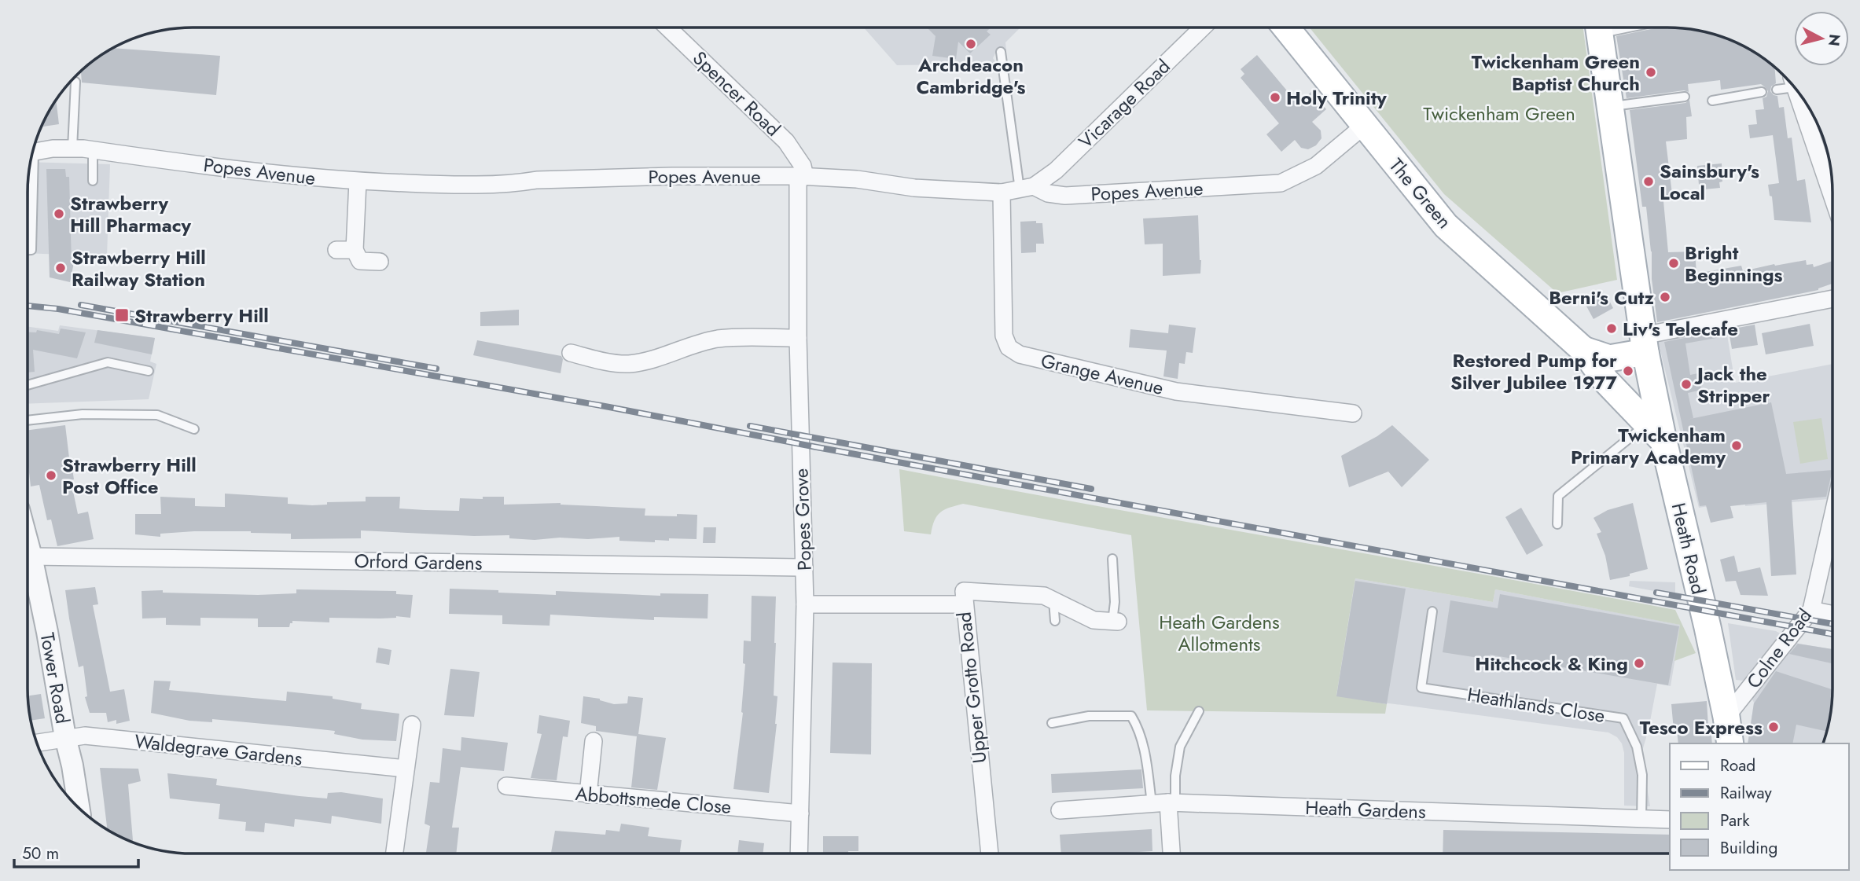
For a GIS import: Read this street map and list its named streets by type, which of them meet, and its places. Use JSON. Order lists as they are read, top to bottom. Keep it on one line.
{"streets":{"main road":["The Green","Heath Road"],"street":["Spencer Road","Vicarage Road","Popes Avenue","Grange Avenue","Popes Grove","Orford Gardens","Colne Road","Tower Road","Upper Grotto Road","Waldegrave Gardens","Abbottsmede Close","Heath Gardens"],"lane":["Heathlands Close"]},"crossings":[["Spencer Road","Popes Avenue"],["Spencer Road","Popes Grove"],["Vicarage Road","Popes Avenue"],["Popes Avenue","The Green"],["Popes Avenue","Grange Avenue"],["Popes Avenue","Popes Grove"],["The Green","Heath Road"],["Popes Grove","Orford Gardens"],["Popes Grove","Upper Grotto Road"],["Popes Grove","Abbottsmede Close"],["Heath Road","Colne Road"],["Orford Gardens","Tower Road"],["Tower Road","Waldegrave Gardens"],["Heathlands Close","Heath Gardens"]],"parks":["Twickenham Green","Heath Gardens Allotments"],"places":{"other":["Archdeacon Cambridge's","Twickenham Green Baptist Church","Holy Trinity","Sainsbury's Local","Strawberry Hill Pharmacy","Bright Beginnings","Strawberry Hill Railway Station","Berni's Cutz","Liv's Telecafe","Restored Pump for Silver Jubilee 1977","Jack the Stripper","Twickenham Primary Academy","Strawberry Hill Post Office","Hitchcock & King","Tesco Express"],"transit":["Strawberry Hill"]},"legend":["Road","Railway","Park","Building"],"scale_bar":"50 m","north":"right"}
